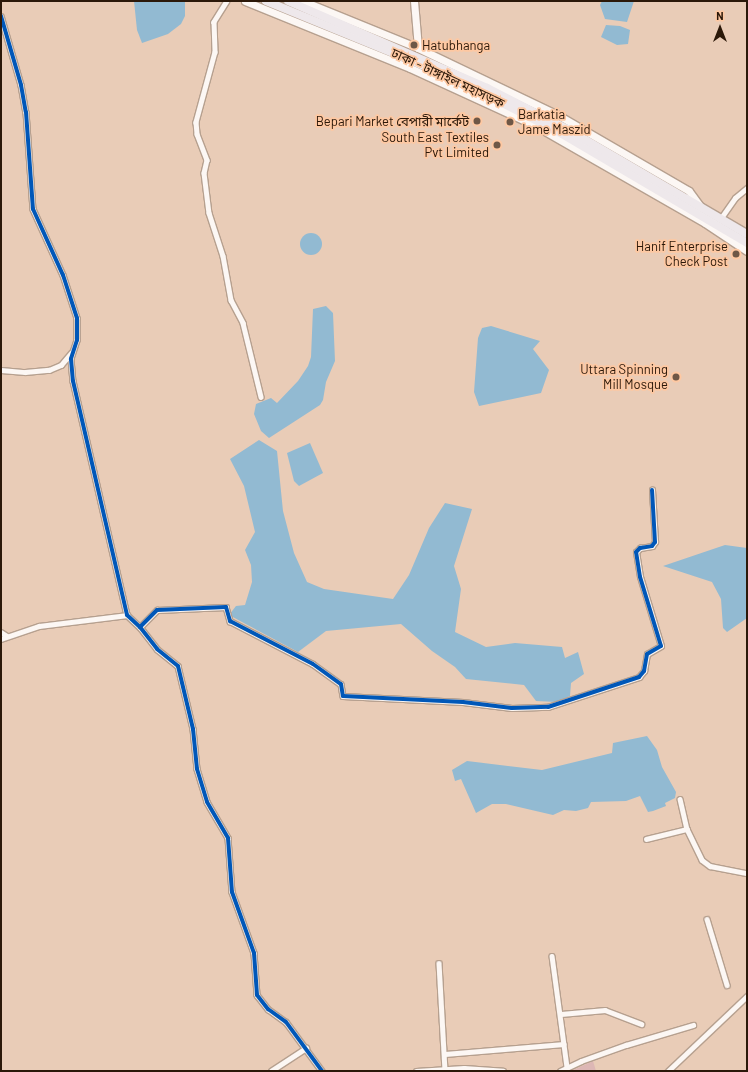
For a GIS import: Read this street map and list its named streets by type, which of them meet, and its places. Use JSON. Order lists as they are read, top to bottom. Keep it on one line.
{"streets":{"highway":["ঢাকা - টাঙ্গাইল মহাসড়ক"]},"places":["Hatubhanga","Bepari Market বেপারী মার্কেট","Barkatia Jame Maszid","South East Textiles Pvt Limited","Hanif Enterprise Check Post","Uttara Spinning Mill Mosque"],"north":"top"}
